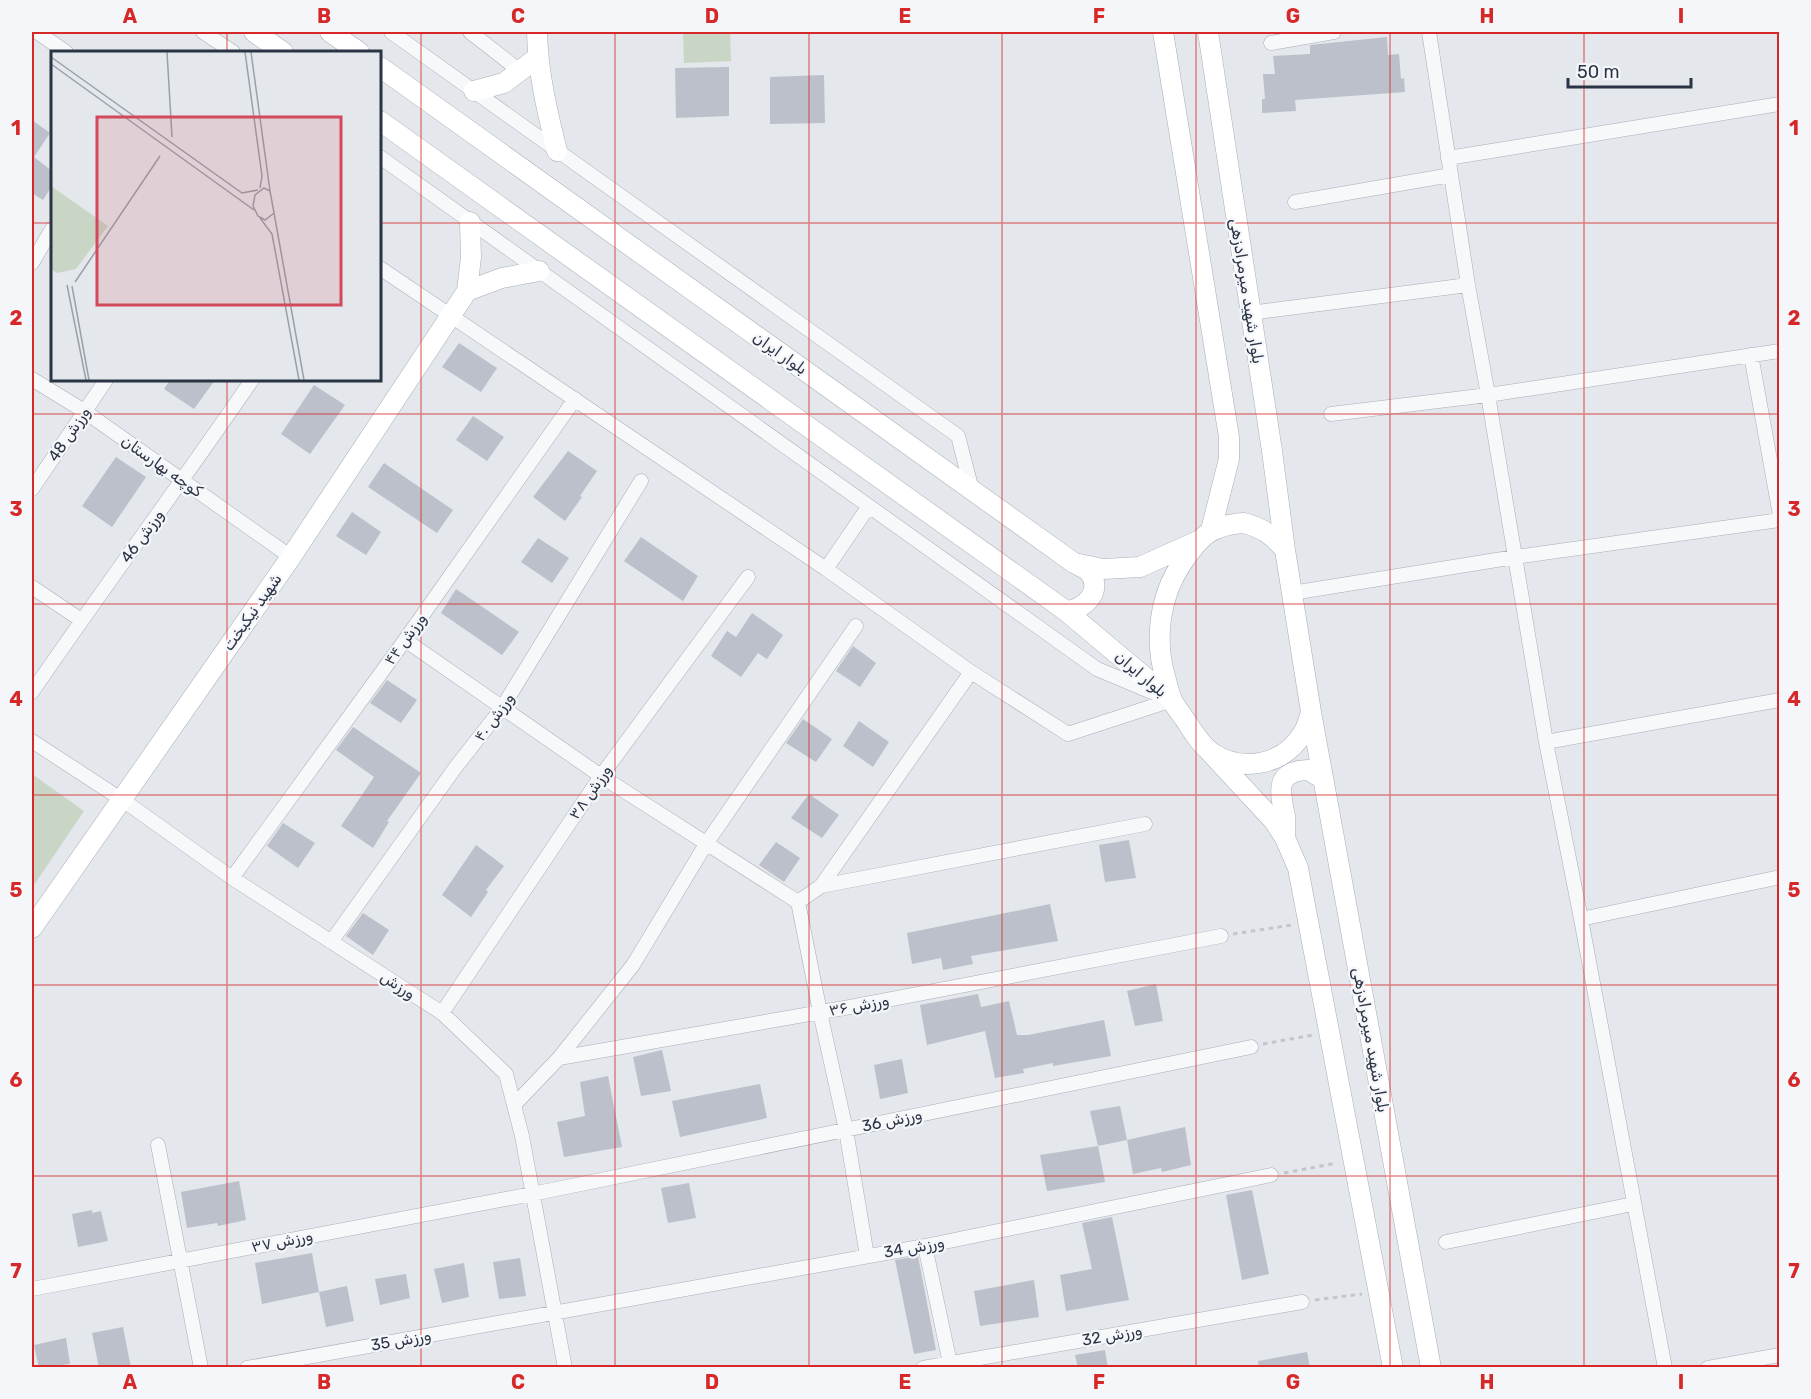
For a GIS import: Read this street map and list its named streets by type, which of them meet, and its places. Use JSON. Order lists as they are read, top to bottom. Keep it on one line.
{"streets":{"street":["بلوار شهید میرمرادزهی","بلوار ایران","ورزش 48","کوچه بهارستان","ورزش 46","شهید نیکبخت","ورزش ۴۴","ورزش ۴۰","ورزش ۳۸","ورزش","ورزش ۳۶","ورزش 36","ورزش ۳۷","ورزش 34","ورزش 32","ورزش 35"]},"crossings":[["بلوار شهید میرمرادزهی","بلوار ایران"],["ورزش 48","کوچه بهارستان"],["کوچه بهارستان","ورزش 46"],["کوچه بهارستان","شهید نیکبخت"],["شهید نیکبخت","ورزش"],["ورزش ۴۴","ورزش"],["ورزش ۴۰","ورزش"],["ورزش ۳۸","ورزش"],["ورزش","ورزش 36"],["ورزش","ورزش ۳۷"],["ورزش","ورزش 34"],["ورزش","ورزش 35"],["ورزش 36","ورزش ۳۷"],["ورزش 34","ورزش 35"]],"scale_bar":"50 m","grid":{"columns":["A","B","C","D","E","F","G","H","I"],"rows":["1","2","3","4","5","6","7"]}}
